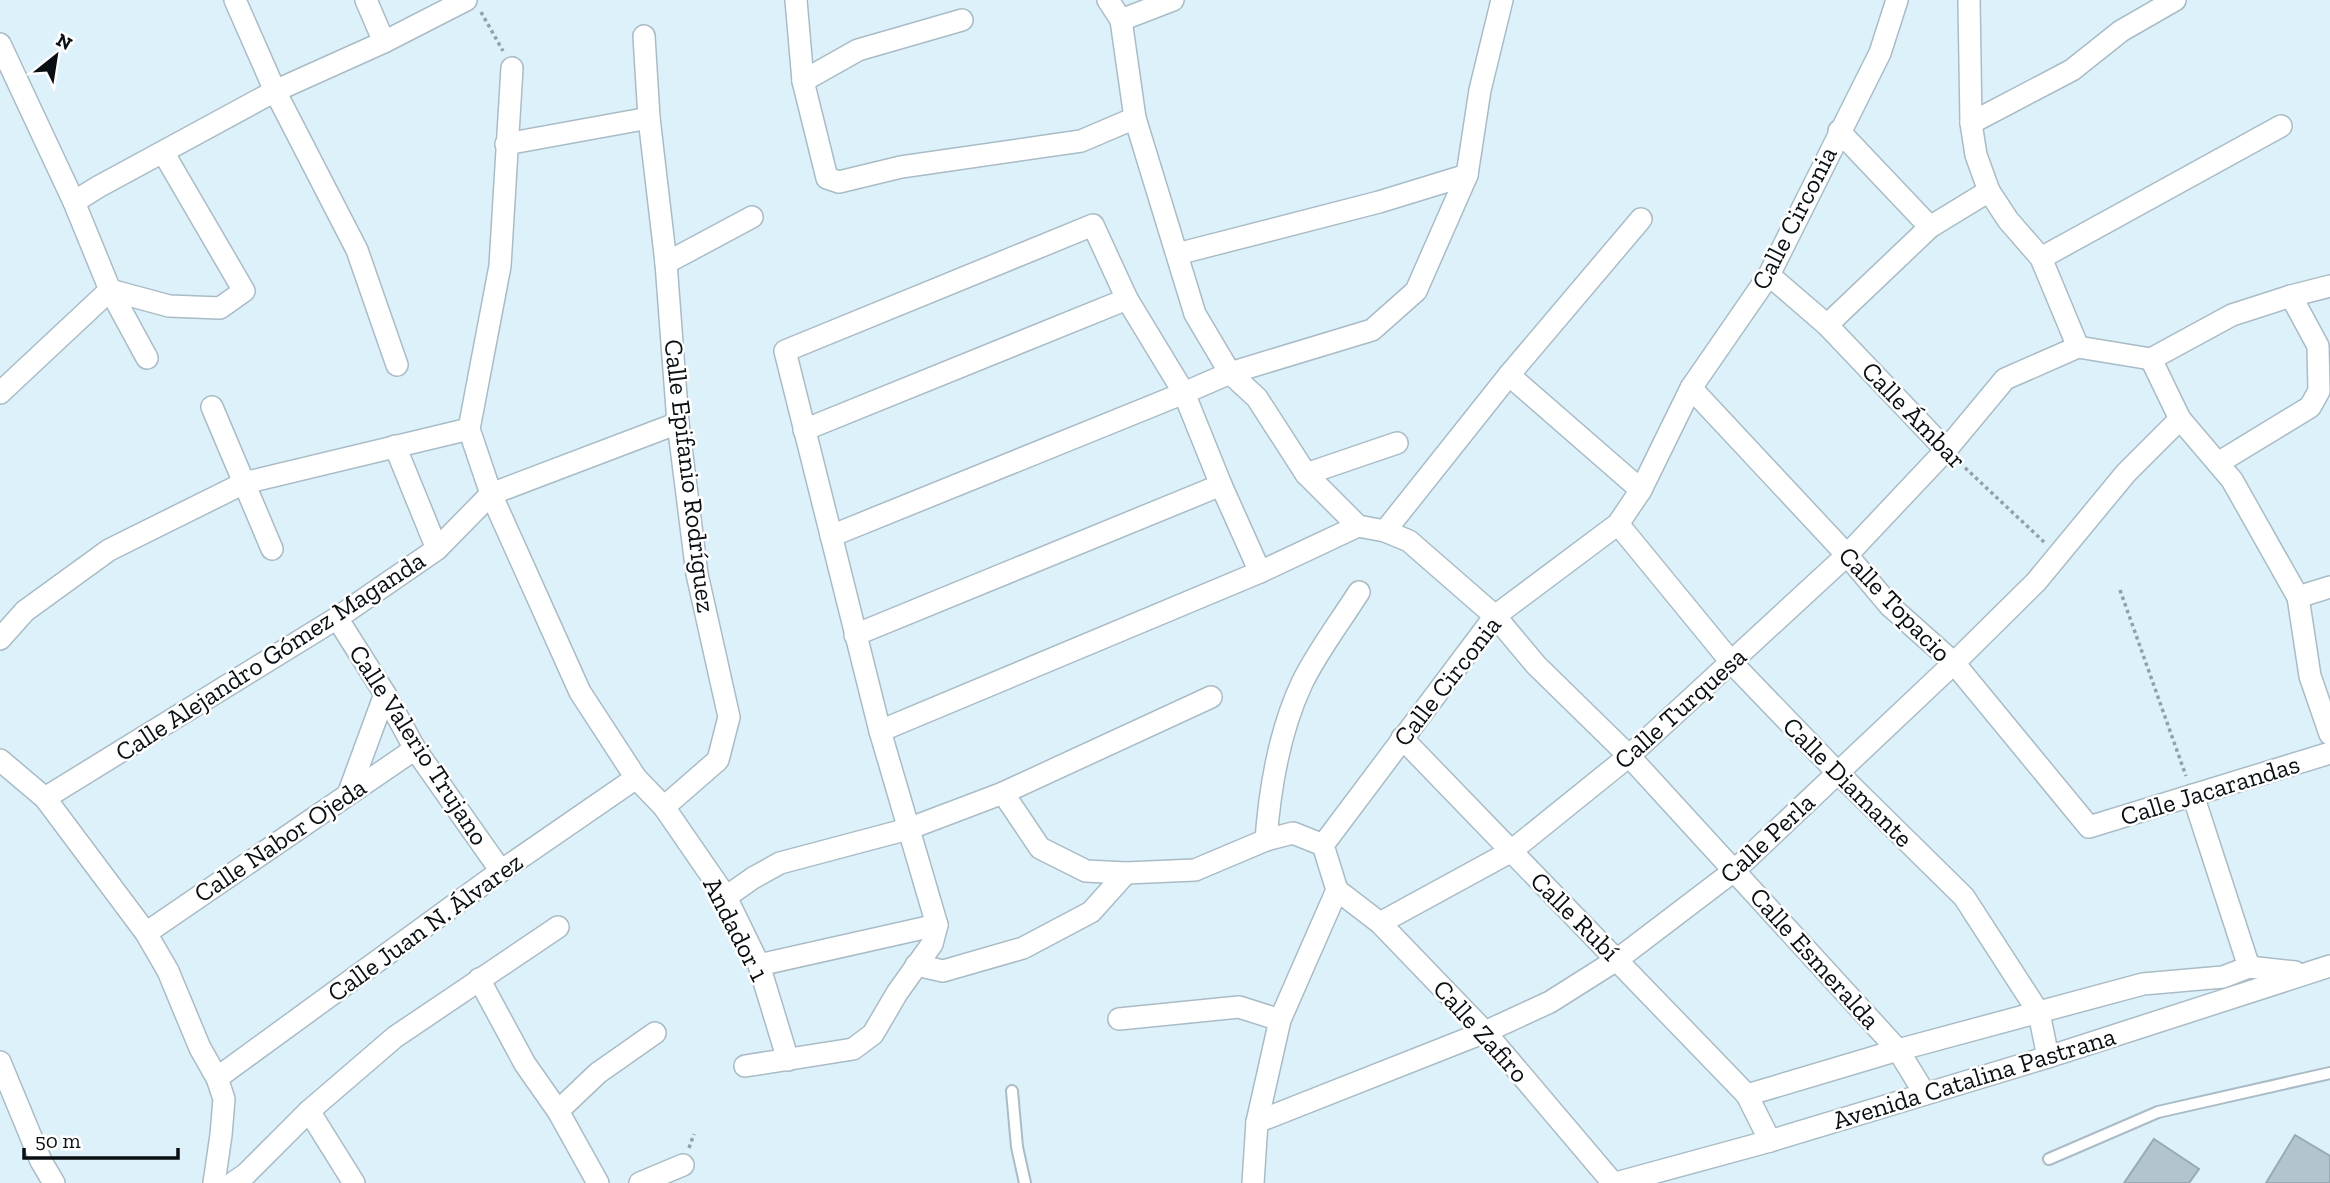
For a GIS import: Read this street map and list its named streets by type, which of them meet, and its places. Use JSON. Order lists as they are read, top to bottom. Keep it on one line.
{"streets":{"street":["Calle Circonia","Calle Ámbar","Calle Epifanio Rodríguez","Calle Topacio","Calle Alejandro Gómez Maganda","Calle Turquesa","Calle Valerio Trujano","Calle Diamante","Calle Jacarandas","Calle Perla","Calle Nabor Ojeda","Calle Rubí","Calle Juan N. Álvarez","Andador 1","Calle Esmeralda","Calle Zafiro","Avenida Catalina Pastrana"]},"crossings":[["Calle Circonia","Calle Ámbar"],["Calle Circonia","Calle Topacio"],["Calle Circonia","Calle Diamante"],["Calle Circonia","Calle Rubí"],["Calle Circonia","Calle Esmeralda"],["Calle Ámbar","Calle Turquesa"],["Calle Ámbar","Calle Perla"],["Calle Epifanio Rodríguez","Calle Alejandro Gómez Maganda"],["Calle Epifanio Rodríguez","Andador 1"],["Calle Topacio","Calle Turquesa"],["Calle Topacio","Calle Jacarandas"],["Calle Topacio","Calle Perla"],["Calle Alejandro Gómez Maganda","Calle Valerio Trujano"],["Calle Alejandro Gómez Maganda","Andador 1"],["Calle Turquesa","Calle Diamante"],["Calle Turquesa","Calle Rubí"],["Calle Turquesa","Calle Esmeralda"],["Calle Turquesa","Calle Zafiro"],["Calle Valerio Trujano","Calle Nabor Ojeda"],["Calle Valerio Trujano","Calle Juan N. Álvarez"],["Calle Diamante","Calle Perla"],["Calle Diamante","Avenida Catalina Pastrana"],["Calle Perla","Calle Rubí"],["Calle Perla","Calle Esmeralda"],["Calle Perla","Calle Zafiro"],["Calle Rubí","Avenida Catalina Pastrana"],["Calle Juan N. Álvarez","Andador 1"],["Calle Esmeralda","Avenida Catalina Pastrana"],["Calle Zafiro","Avenida Catalina Pastrana"]],"scale_bar":"50 m","north":"top right"}
